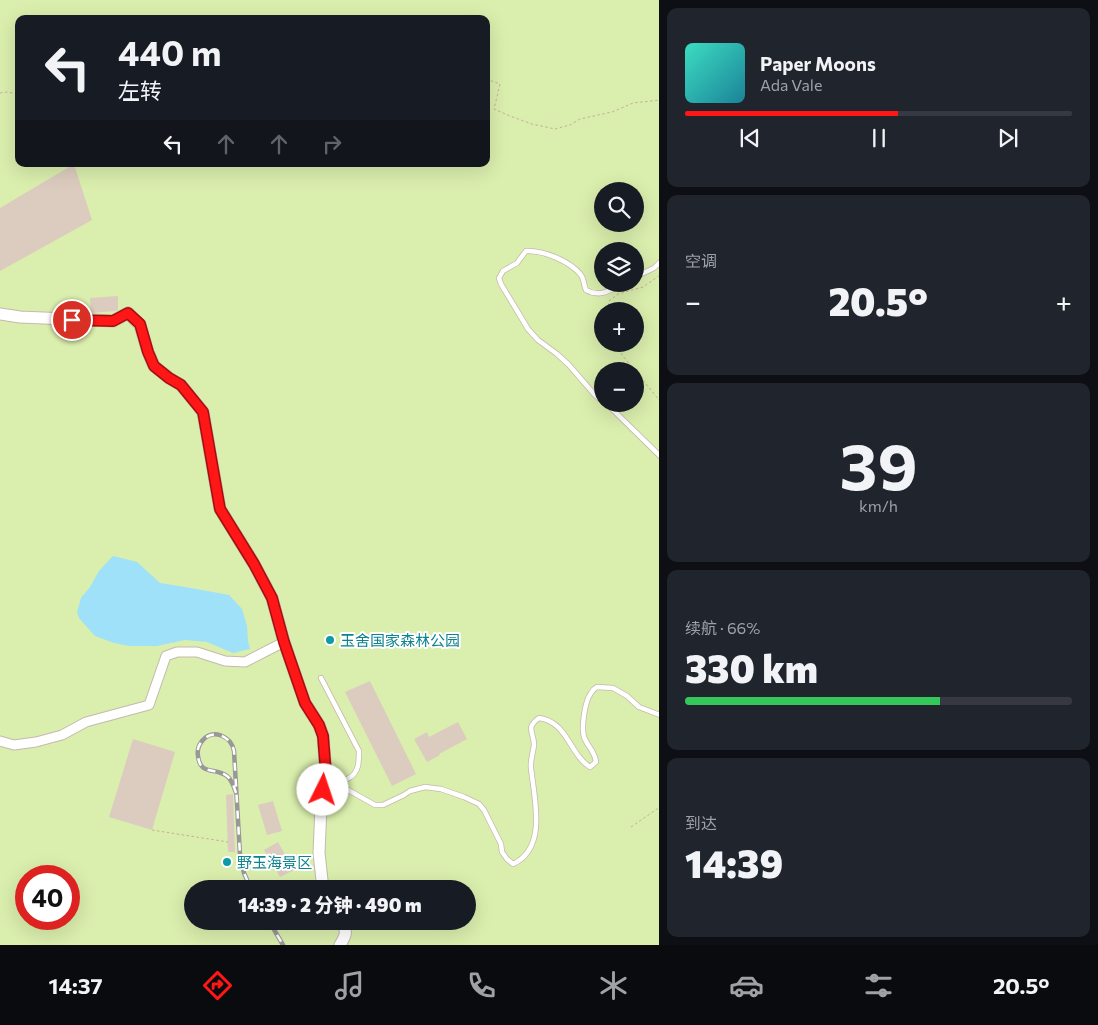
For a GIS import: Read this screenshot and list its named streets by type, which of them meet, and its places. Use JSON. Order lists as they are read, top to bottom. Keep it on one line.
{"places":["玉舍国家森林公园","野玉海景区"],"page":{"turn":["440 m","左转"],"song":["Paper Moons","Ada Vale"],"map_buttons":["+","−"],"tile":["空调",["39","km/h"],["续航 · 66%","330 km"],["到达","14:39"]],"heat":["−","20.5°","+"],"limit":"40","trip":"14:39 · 2 分钟 · 490 m","tabs":["14:37","20.5°"]}}
